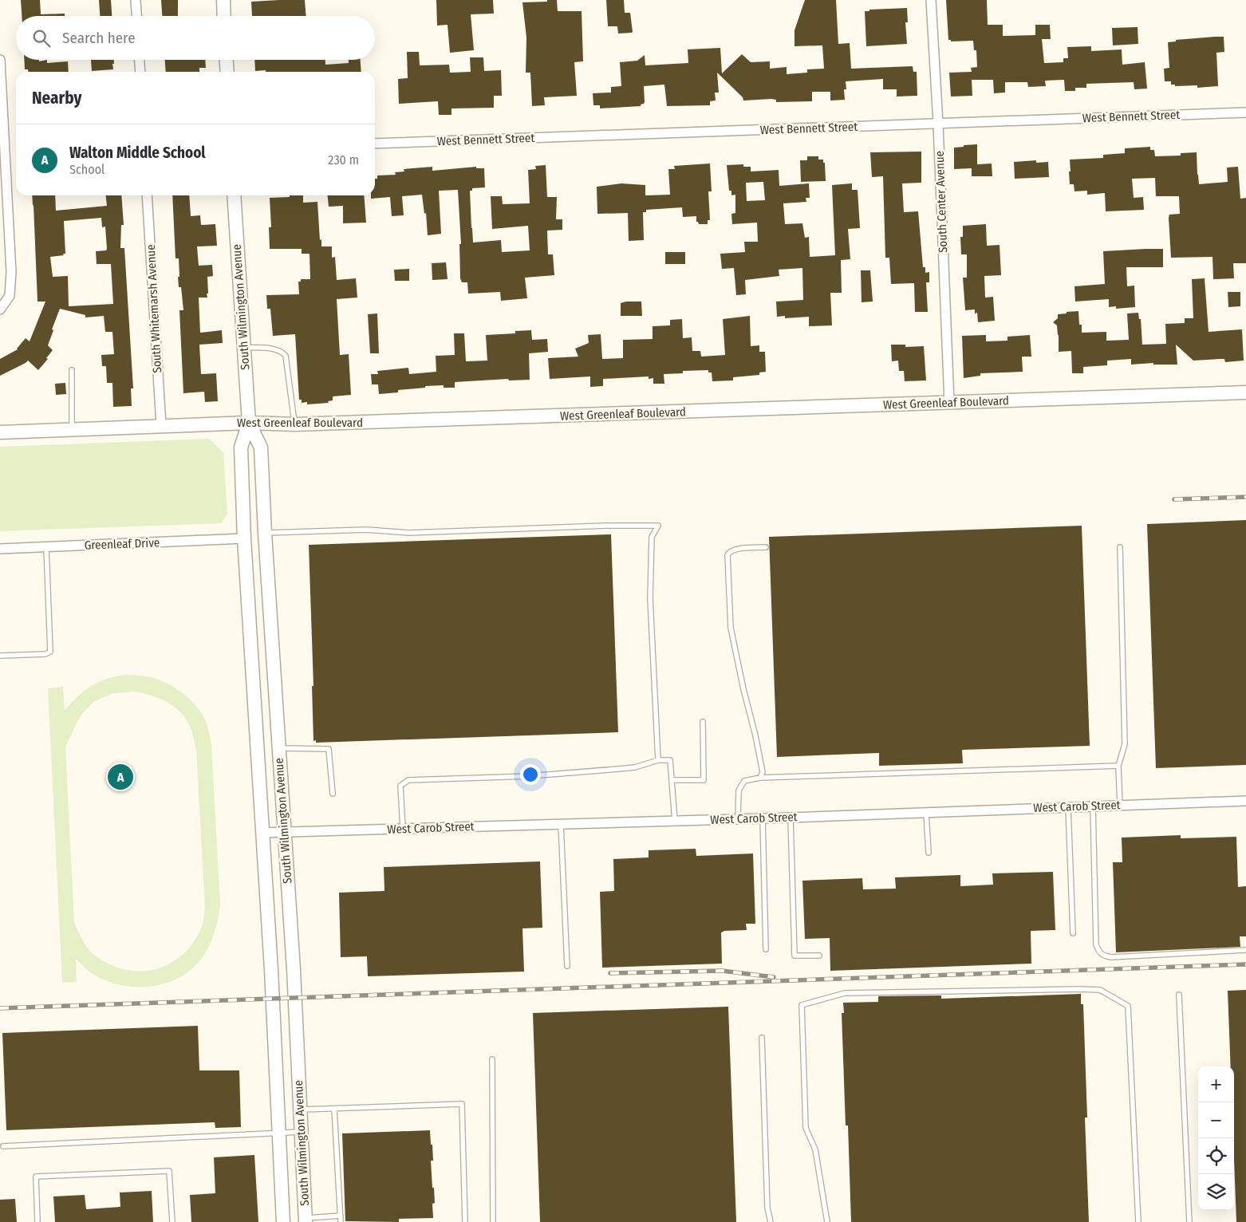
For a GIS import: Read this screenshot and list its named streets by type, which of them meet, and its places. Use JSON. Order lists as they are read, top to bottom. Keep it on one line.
{"streets":{"main road":["South Wilmington Avenue","West Greenleaf Boulevard"],"street":["West Bennett Street","South Center Avenue","South Whitemarsh Avenue","Greenleaf Drive","West Carob Street"]},"crossings":[["West Bennett Street","South Center Avenue"],["South Center Avenue","West Greenleaf Boulevard"],["South Wilmington Avenue","West Greenleaf Boulevard"],["South Wilmington Avenue","Greenleaf Drive"],["South Wilmington Avenue","West Carob Street"],["South Whitemarsh Avenue","West Greenleaf Boulevard"]],"page":{"search":"Search here","heading":"Nearby","list":[{"mark":"A","name":"Walton Middle School","note":"School","value":"230 m"}],"pins":"A","map_buttons":["+","−"]}}
